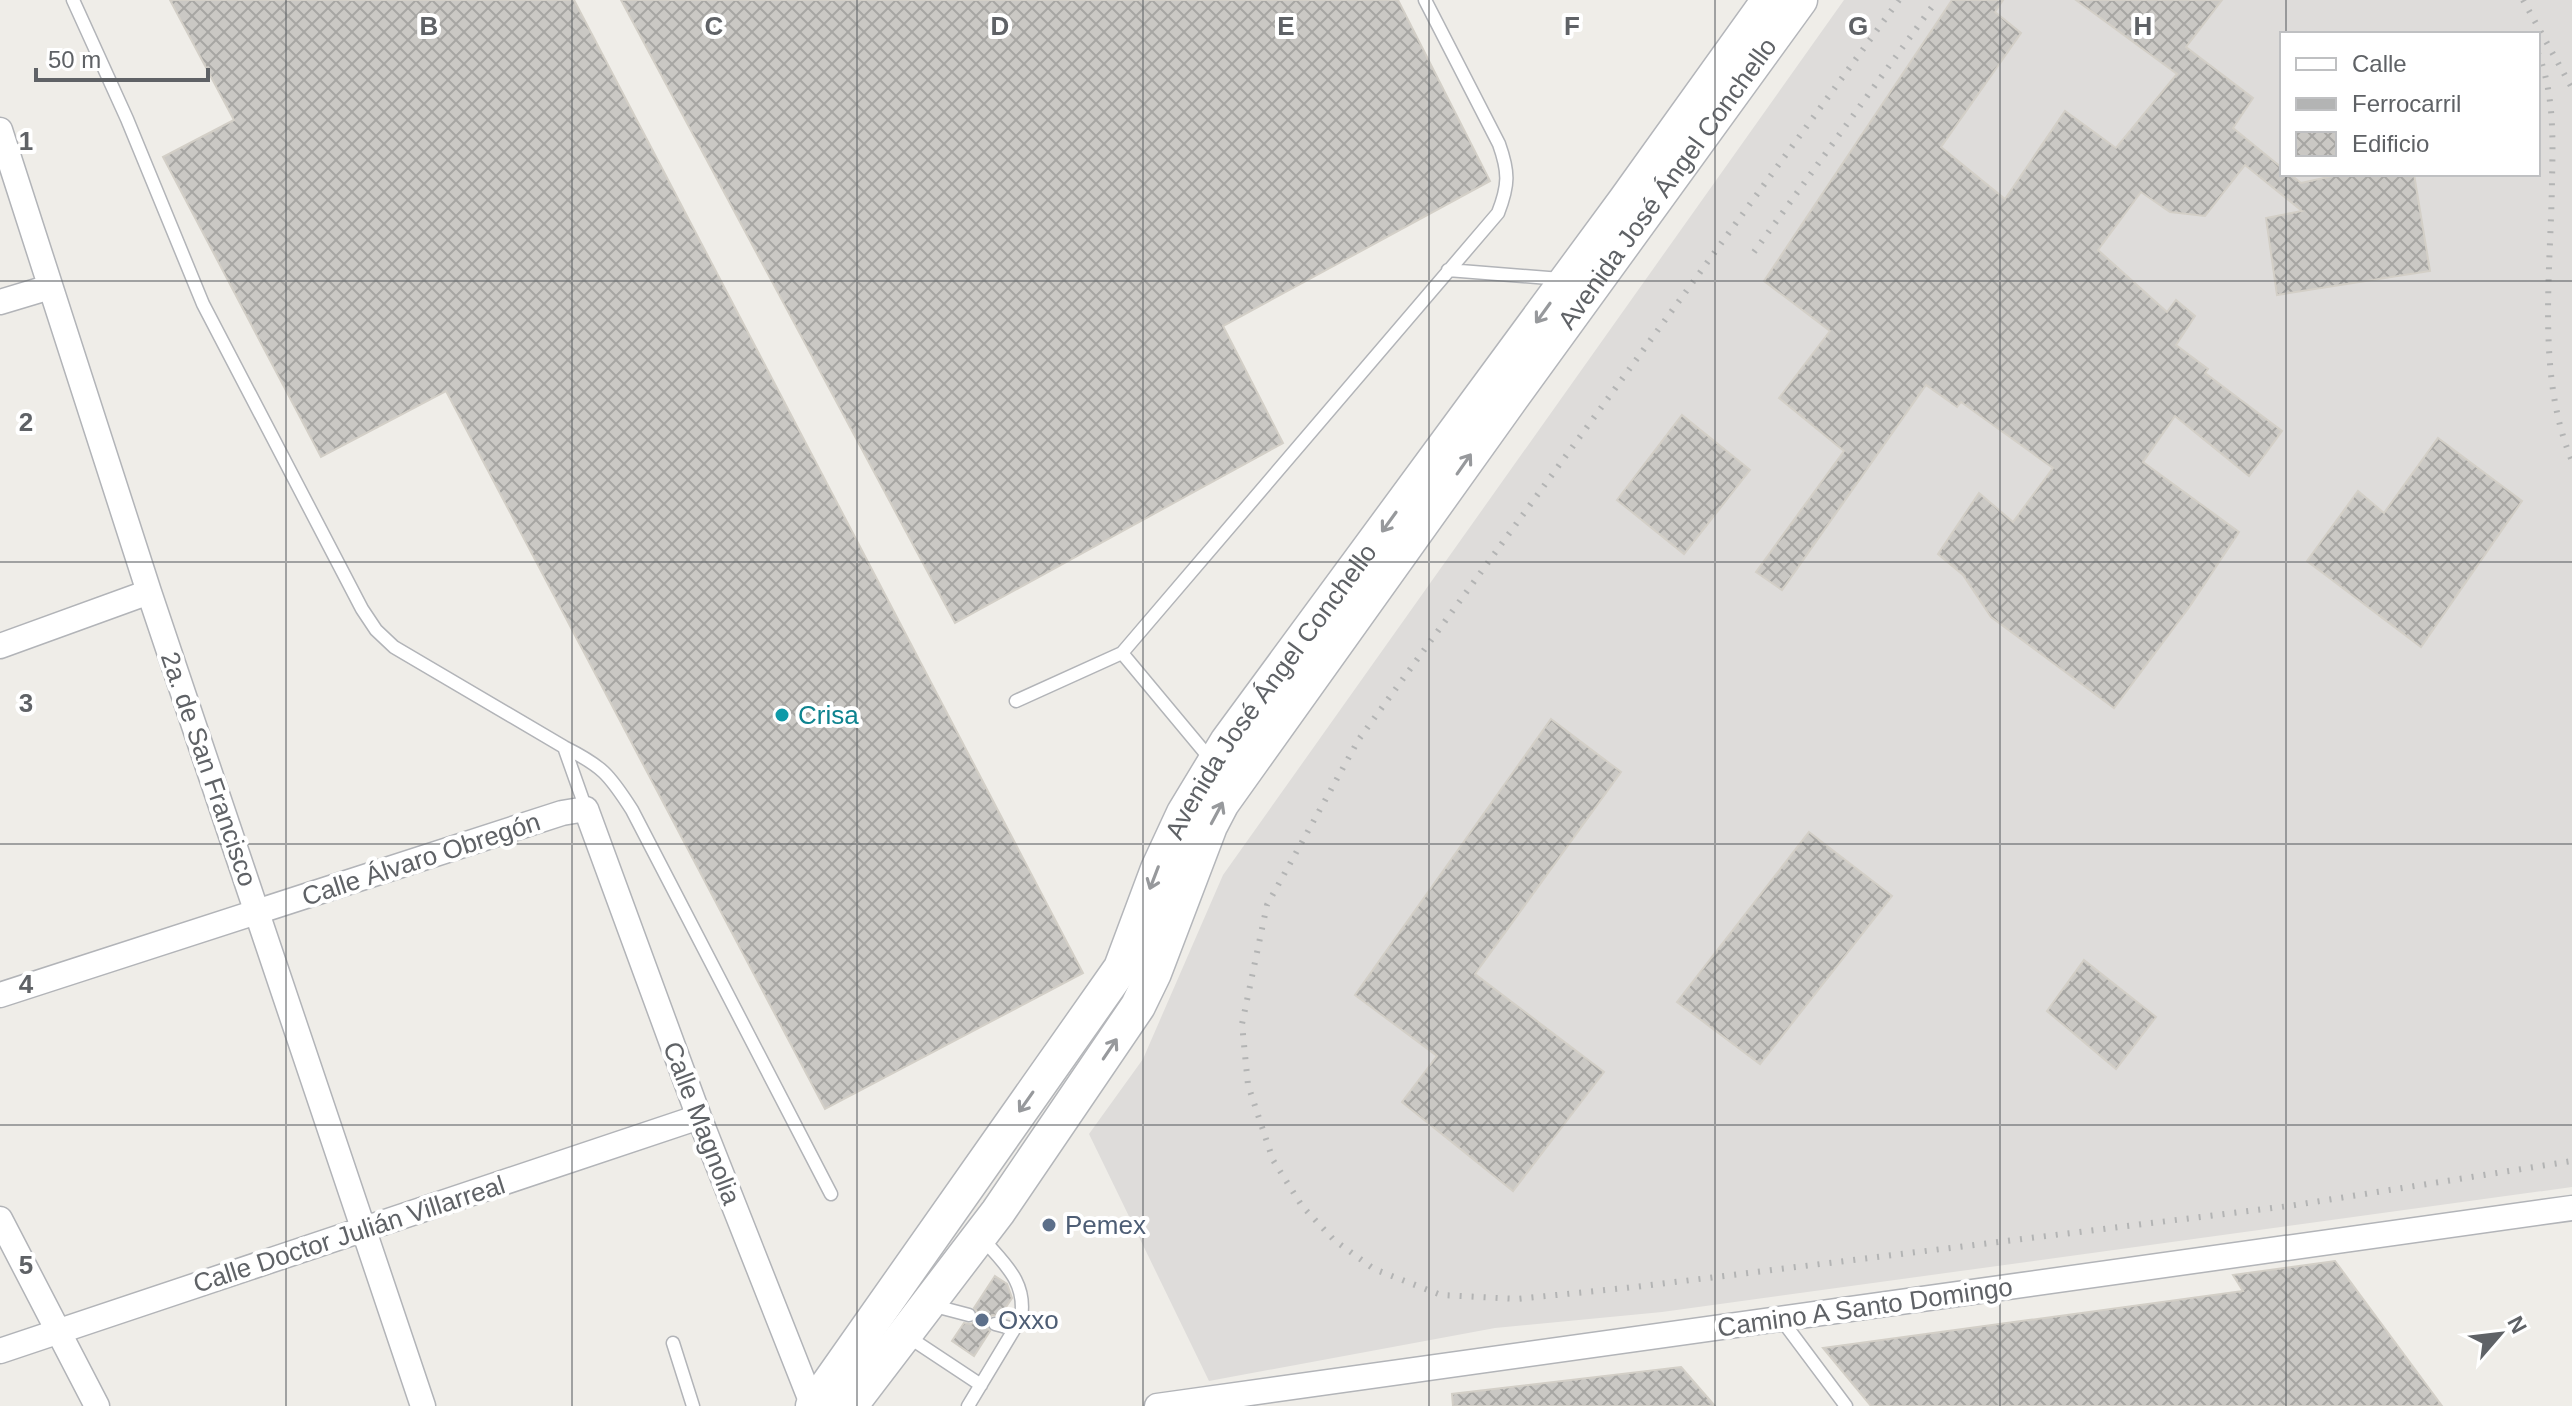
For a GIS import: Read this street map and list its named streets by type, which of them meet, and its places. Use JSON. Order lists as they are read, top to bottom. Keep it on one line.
{"streets":{"main road":["Avenida José Ángel Conchello"],"street":["2a. de San Francisco","Calle Álvaro Obregón","Calle Magnolia","Calle Doctor Julián Villarreal","Camino A Santo Domingo"]},"crossings":[["Avenida José Ángel Conchello","Calle Magnolia"],["2a. de San Francisco","Calle Álvaro Obregón"],["2a. de San Francisco","Calle Doctor Julián Villarreal"],["Calle Álvaro Obregón","Calle Magnolia"],["Calle Magnolia","Calle Doctor Julián Villarreal"]],"places":["Crisa","Pemex","Oxxo"],"legend":["Calle","Ferrocarril","Edificio"],"scale_bar":"50 m","north":"top right","grid":{"columns":["B","C","D","E","F","G","H"],"rows":["1","2","3","4","5"]}}
